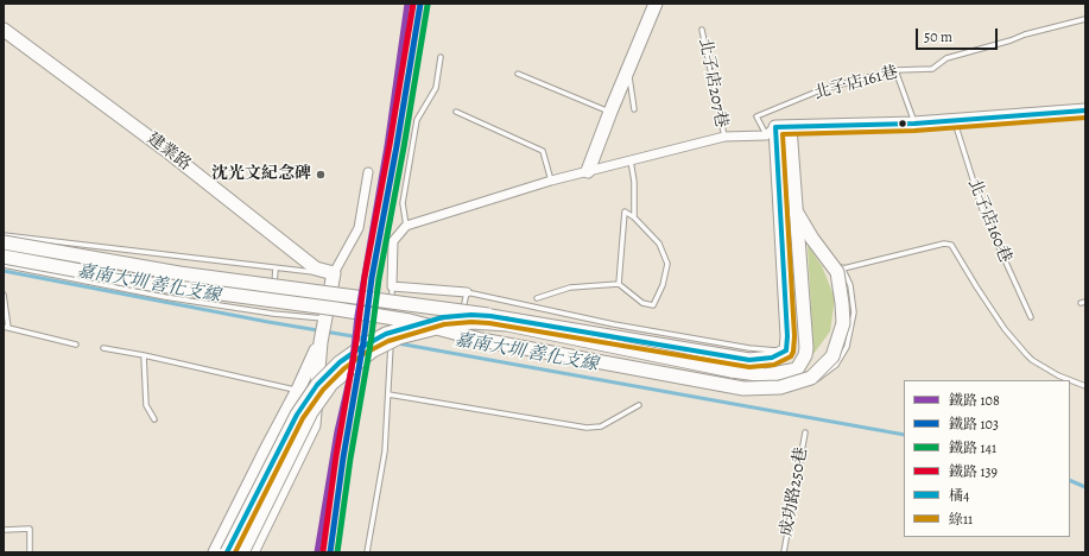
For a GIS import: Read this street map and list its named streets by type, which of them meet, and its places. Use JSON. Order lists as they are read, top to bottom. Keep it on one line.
{"streets":{"street":["建業路"],"lane":["北子店207巷","北子店161巷","北子店160巷","成功路250巷"]},"water":["嘉南大圳 善化支線"],"places":["沈光文紀念碑"],"lines":["rail line 108","rail line 103","rail line 139","rail line 141","transit line 橘4","transit line 綠11"],"legend":["鐵路 108","鐵路 103","鐵路 141","鐵路 139","橘4","綠11"],"scale_bar":"50 m"}
